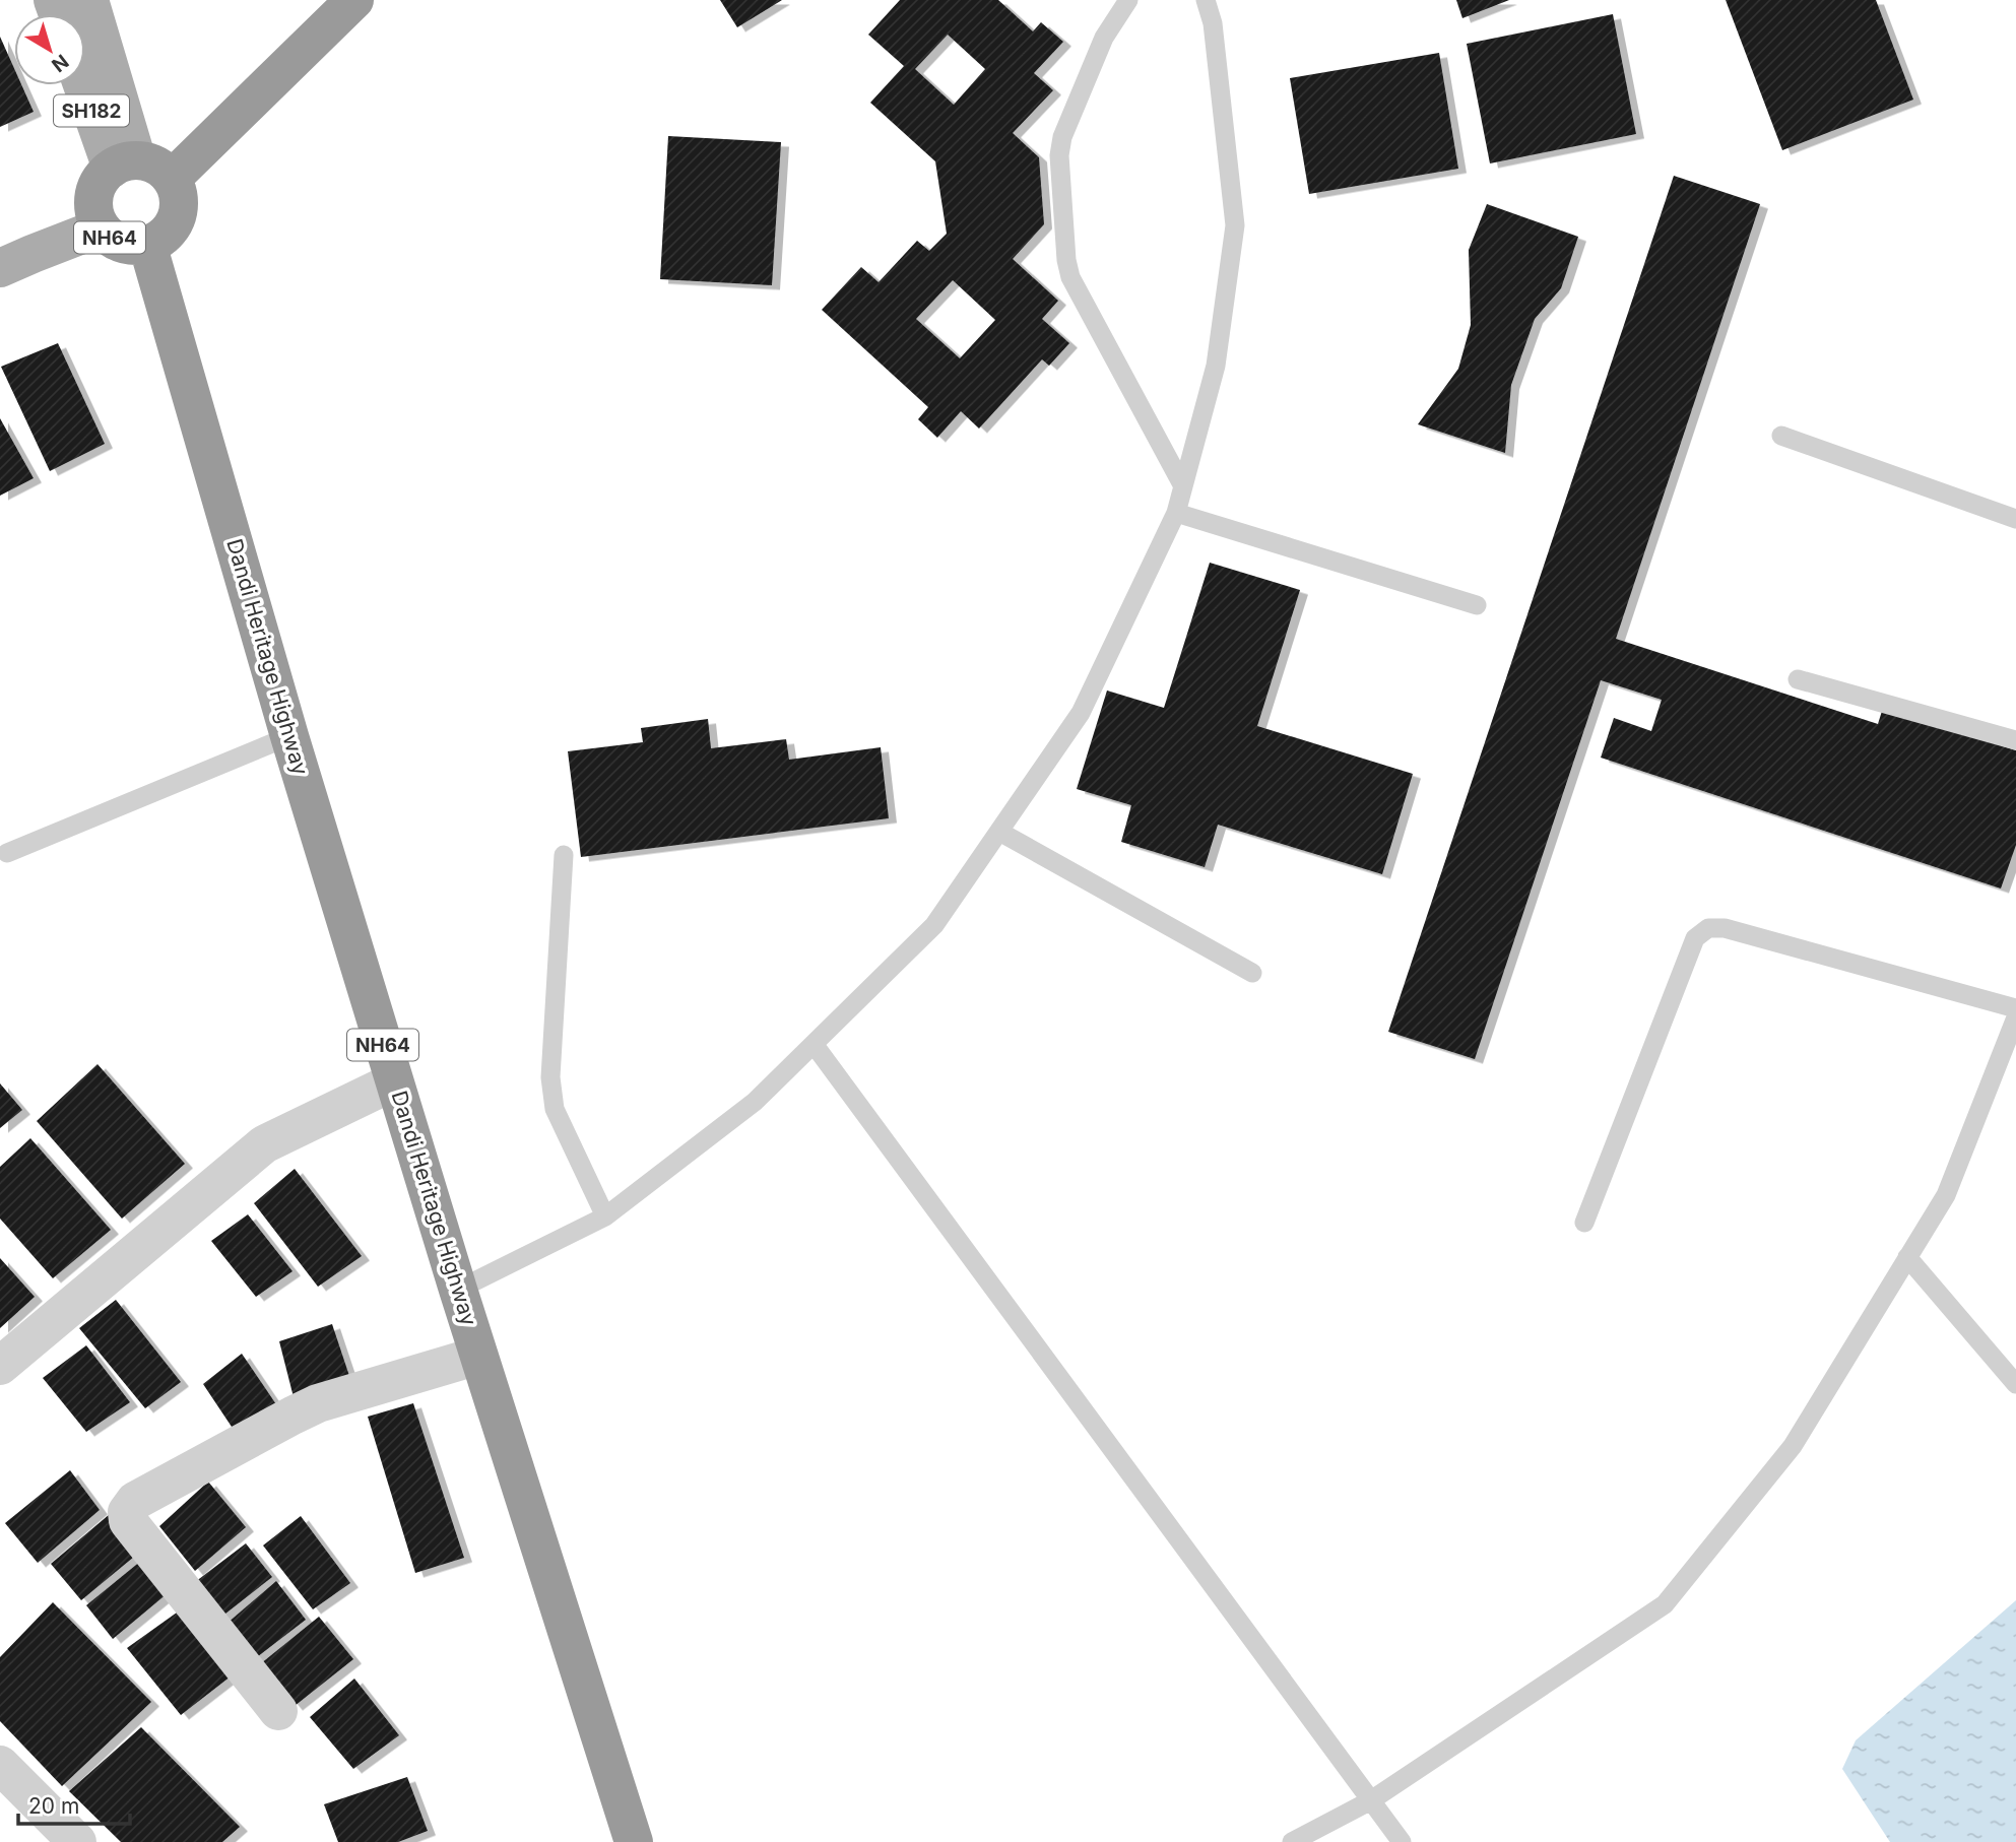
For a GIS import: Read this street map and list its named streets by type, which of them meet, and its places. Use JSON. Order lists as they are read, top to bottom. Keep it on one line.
{"streets":{"highway":["NH64","Dandi Heritage Highway"],"main road":["SH182"]},"crossings":[["SH182","NH64"],["SH182","Dandi Heritage Highway"],["NH64","Dandi Heritage Highway"]],"scale_bar":"20 m","north":"bottom right"}
